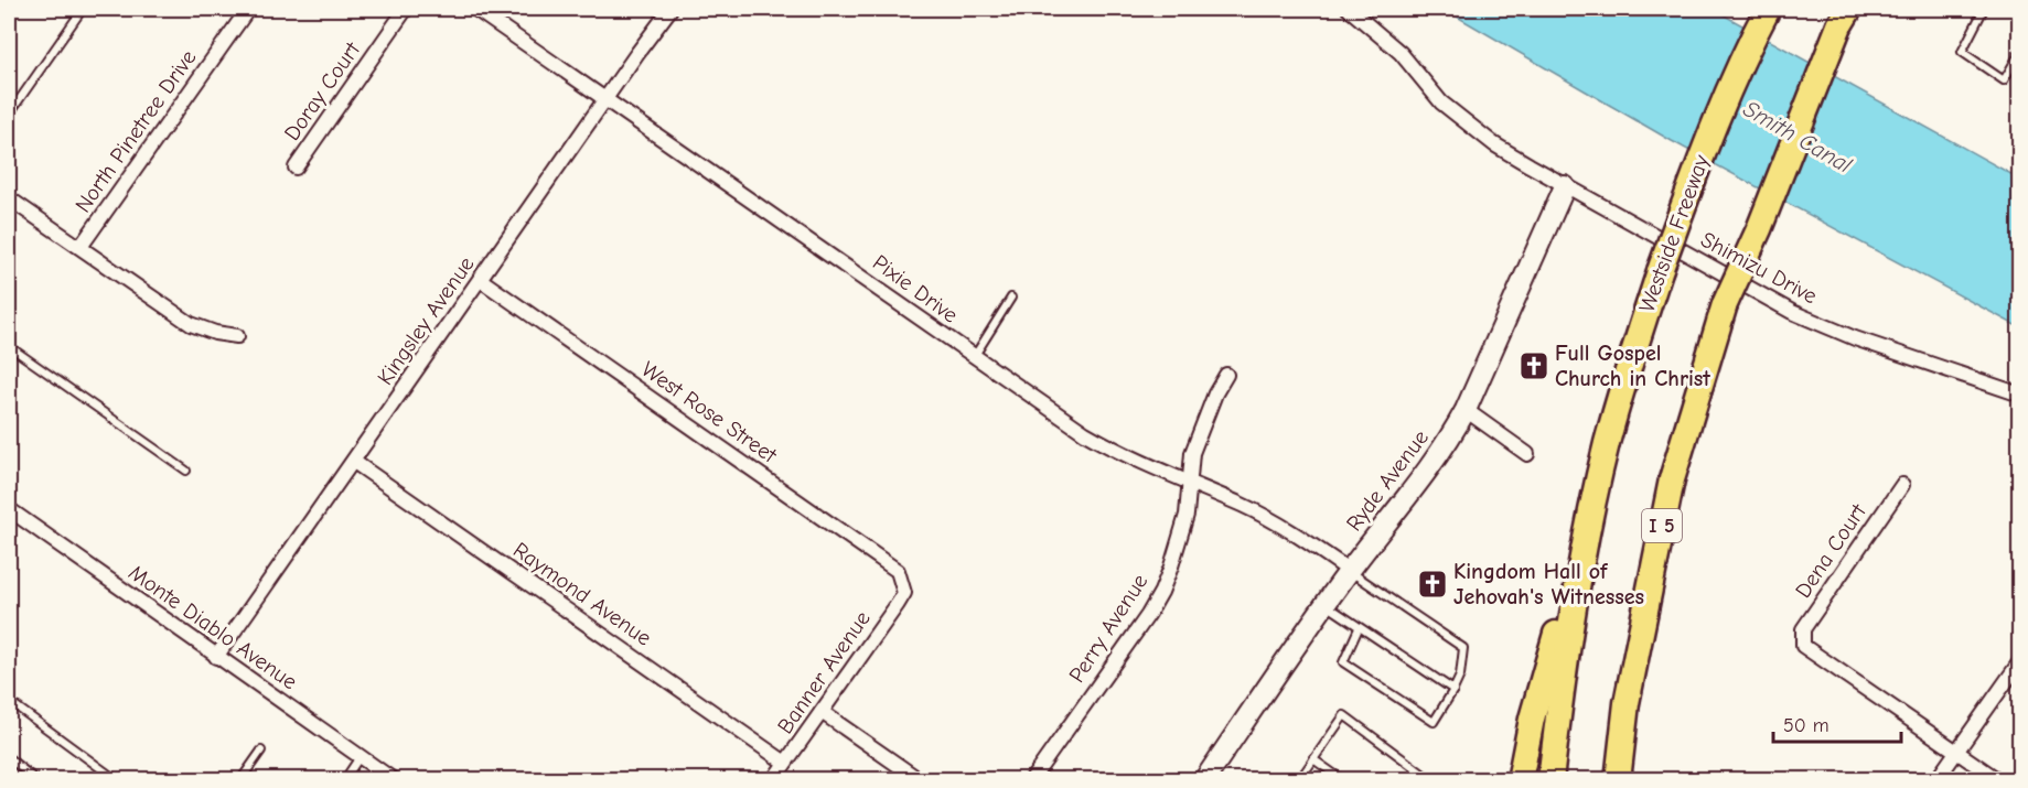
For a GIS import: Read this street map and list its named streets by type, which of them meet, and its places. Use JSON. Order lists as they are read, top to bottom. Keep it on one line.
{"streets":{"highway":["Westside Freeway","I 5"],"street":["Doray Court","North Pinetree Drive","Shimizu Drive","Pixie Drive","Kingsley Avenue","West Rose Street","Ryde Avenue","Dena Court","Raymond Avenue","Monte Diablo Avenue","Perry Avenue","Banner Avenue"]},"crossings":[["Shimizu Drive","Ryde Avenue"],["Pixie Drive","Kingsley Avenue"],["Pixie Drive","Ryde Avenue"],["Pixie Drive","Perry Avenue"],["Kingsley Avenue","West Rose Street"],["Kingsley Avenue","Raymond Avenue"],["Kingsley Avenue","Monte Diablo Avenue"],["West Rose Street","Banner Avenue"],["Raymond Avenue","Banner Avenue"]],"water":["Smith Canal"],"places":{"church":["Full Gospel Church in Christ","Kingdom Hall of Jehovah's Witnesses"]},"scale_bar":"50 m"}
